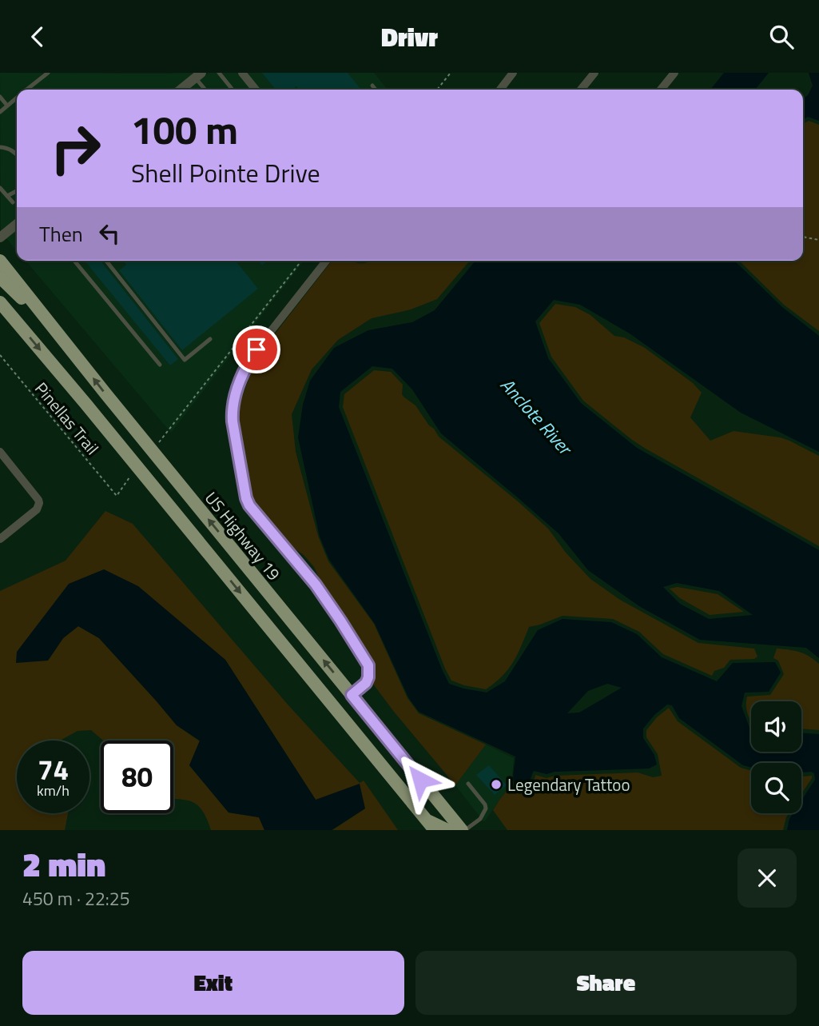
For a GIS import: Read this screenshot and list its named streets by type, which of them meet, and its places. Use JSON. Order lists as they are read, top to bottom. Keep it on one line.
{"streets":{"highway":["US Highway 19"],"path":["Pinellas Trail"]},"water":["Anclote River"],"places":["Legendary Tattoo"],"page":{"header":"Drivr","turn":["100 m","Shell Pointe Drive"],"then":"Then","speed":"74 km/h","limit":"80","heading":["2 min","450 m · 22:25"],"buttons":["Exit","Share"]}}
